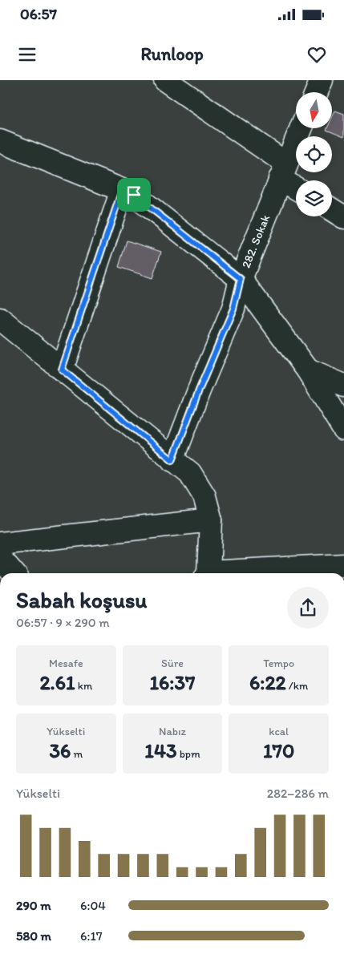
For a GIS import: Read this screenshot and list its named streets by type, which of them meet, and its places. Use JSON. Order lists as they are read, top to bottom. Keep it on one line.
{"streets":{"street":["282. Sokak"]},"north":"bottom","page":{"status":"06:57","header":"Runloop","heading":["Sabah koşusu","06:57 · 9 × 290 m"],"stats":[["Mesafe","2.61 km"],["Süre","16:37"],["Tempo","6:22 /km"],["Yükselti","36 m"],["Nabız","143 bpm"],["kcal","170"]],"chart":["Yükselti","282–286 m"],"list":[{"name":"290 m","note":"6:04"},{"name":"580 m","note":"6:17"}]}}
